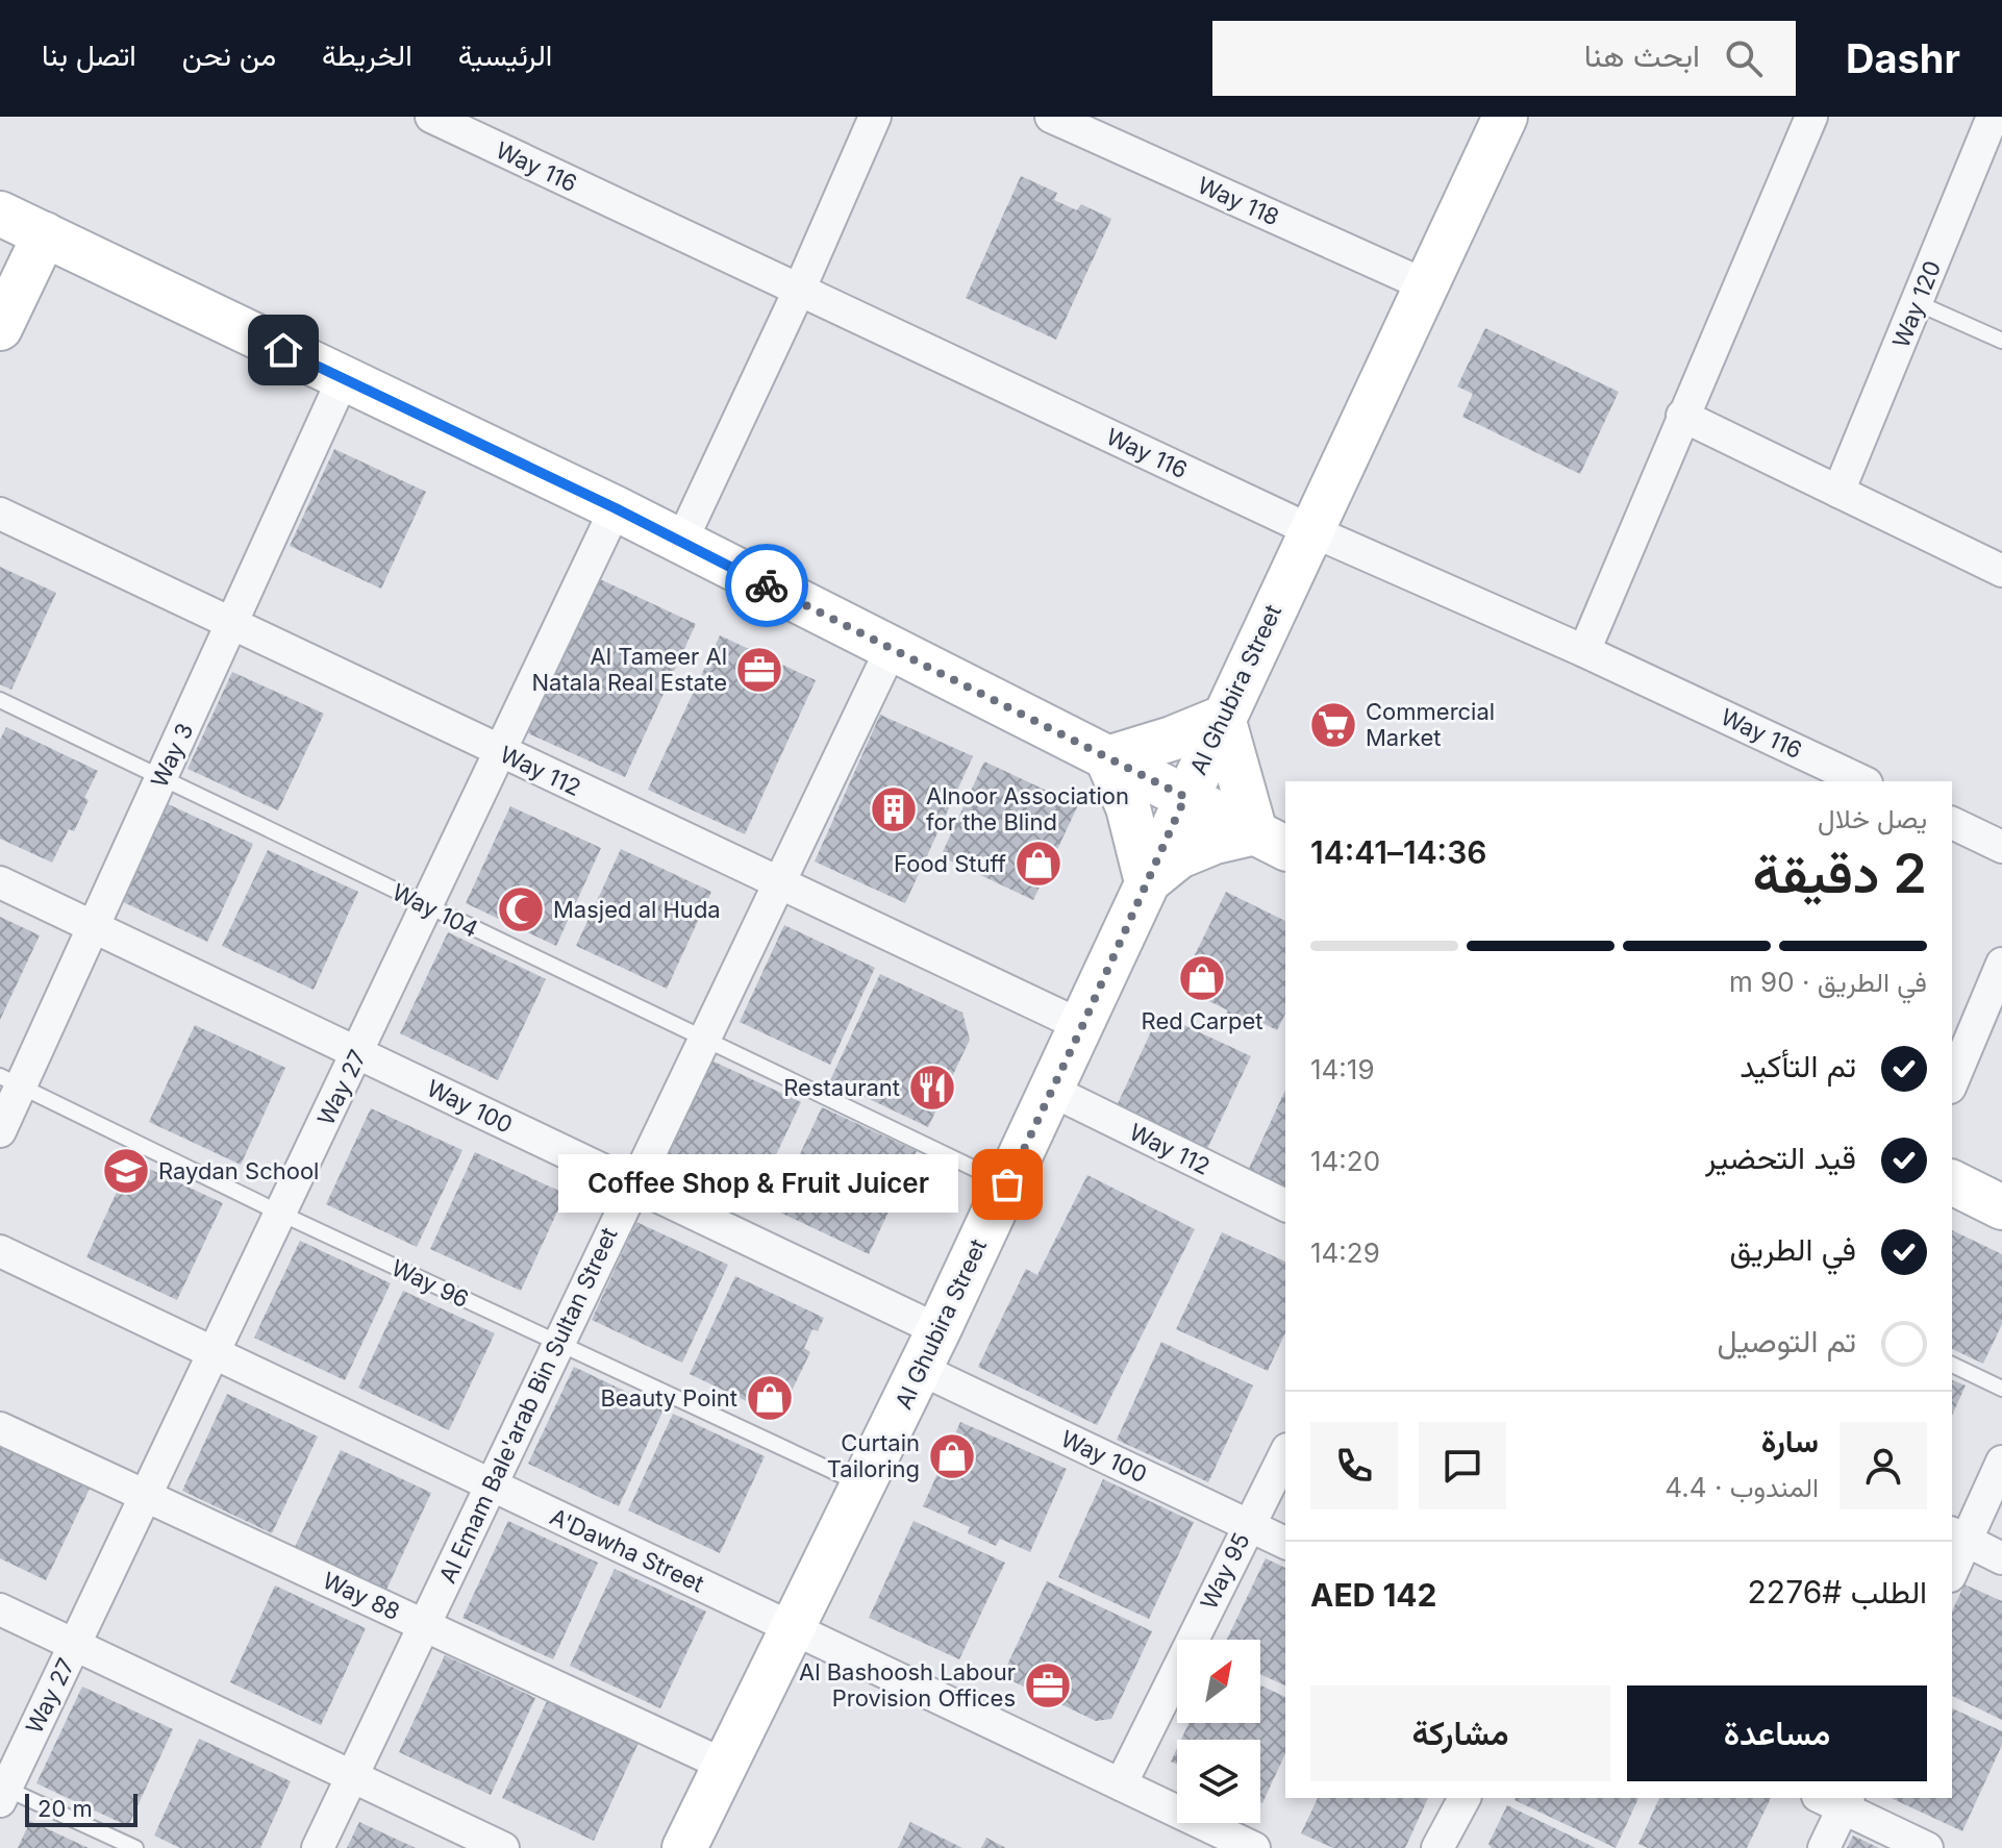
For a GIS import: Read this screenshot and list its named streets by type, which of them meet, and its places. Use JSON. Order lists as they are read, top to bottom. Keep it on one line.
{"streets":{"street":["Way 116","Way 118","Way 120","Al Ghubira Street","Way 3","Way 112","Way 27","Way 100","Al Emam Bale'arab Bin Sultan Street","A'Dawha Street","Way 95","Way 88"],"lane":["Way 104","Way 96"]},"crossings":[["Way 116","Al Ghubira Street"],["Way 118","Al Ghubira Street"],["Al Ghubira Street","Way 112"],["Al Ghubira Street","Way 104"],["Al Ghubira Street","Way 100"],["Al Ghubira Street","Way 96"],["Al Ghubira Street","A'Dawha Street"],["Al Ghubira Street","Way 88"],["Way 3","Way 112"],["Way 3","Way 104"],["Way 3","Way 100"],["Way 3","Way 96"],["Way 112","Way 27"],["Way 112","Al Emam Bale'arab Bin Sultan Street"],["Way 104","Way 27"],["Way 104","Al Emam Bale'arab Bin Sultan Street"],["Way 27","Way 100"],["Way 27","Way 96"],["Way 27","A'Dawha Street"],["Way 27","Way 88"],["Way 100","Al Emam Bale'arab Bin Sultan Street"],["Way 100","Way 95"],["Way 96","Al Emam Bale'arab Bin Sultan Street"],["Al Emam Bale'arab Bin Sultan Street","A'Dawha Street"],["Al Emam Bale'arab Bin Sultan Street","Way 88"],["A'Dawha Street","Way 95"]],"places":{"office":["Al Tameer Al Natala Real Estate","Al Bashoosh Labour Provision Offices"],"supermarket":["Commercial Market"],"building":["Alnoor Association for the Blind"],"shop":["Food Stuff","Red Carpet","Beauty Point","Curtain Tailoring"],"mosque":["Masjed al Huda"],"restaurant":["Restaurant"],"school or university":["Raydan School"],"other":["Coffee Shop & Fruit Juicer"]},"scale_bar":"20 m","north":"top right","page":{"header":"Dashr","search":"ابحث هنا","nav":["الرئيسية","الخريطة","من نحن","اتصل بنا"],"heading":["2 دقيقة","يصل خلال","14:36–14:41"],"panel":["سارة","المندوب · 4.4","الطلب #2276","AED 142"],"bar":"في الطريق · 90 m","list":[["تم التأكيد","14:19"],["قيد التحضير","14:20"],["في الطريق","14:29"],"تم التوصيل"],"bubble":"Coffee Shop & Fruit Juicer","buttons":["مساعدة","مشاركة"],"scale":"20 m"}}
